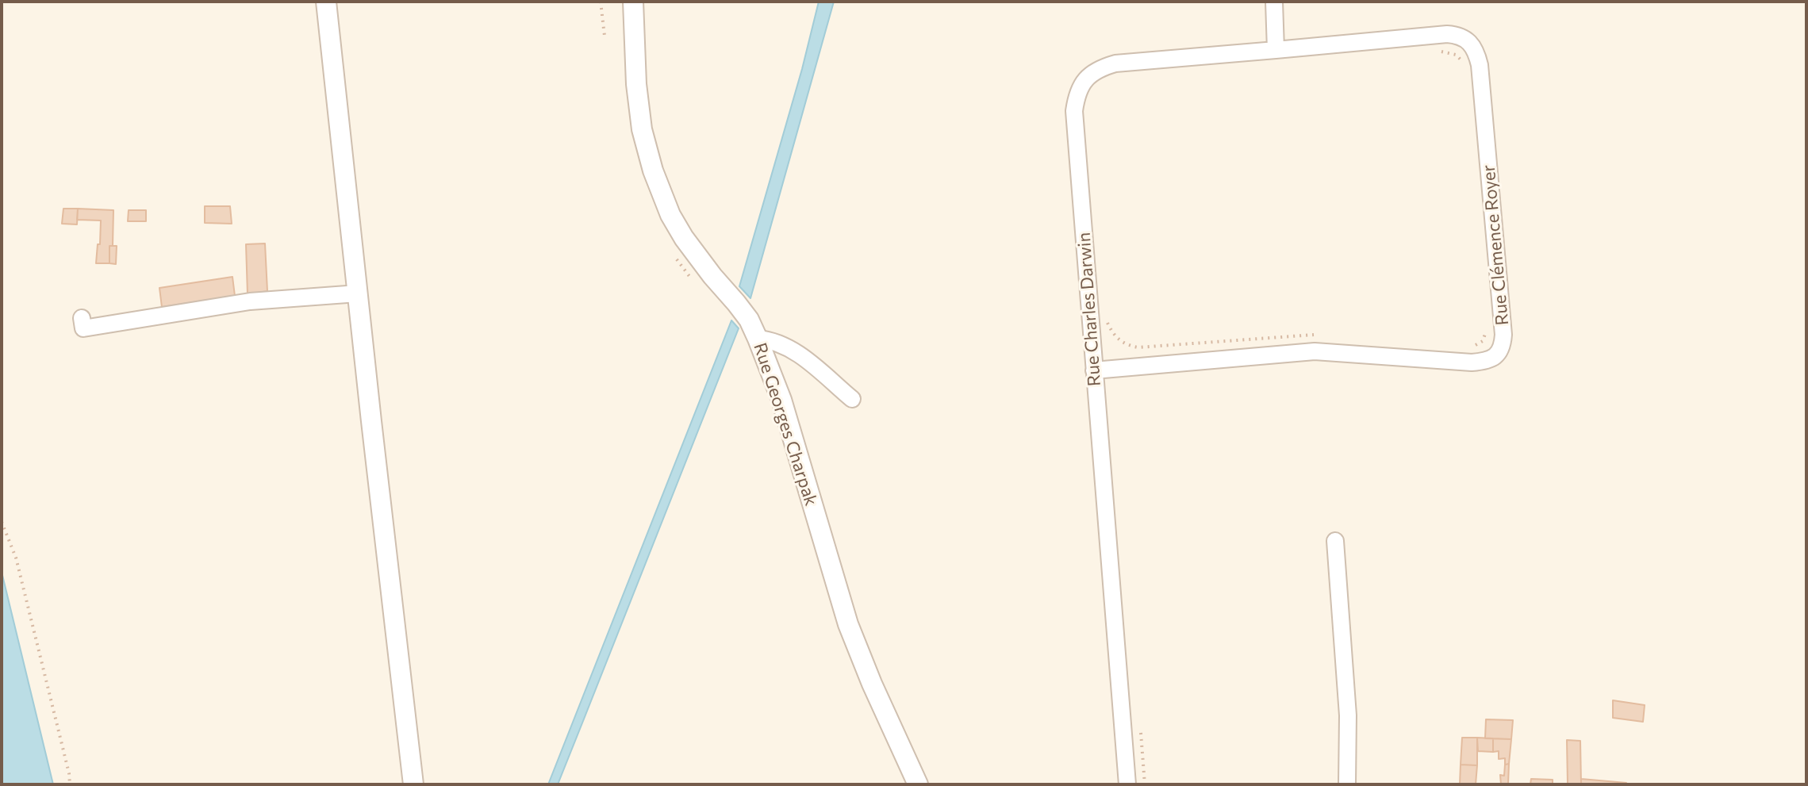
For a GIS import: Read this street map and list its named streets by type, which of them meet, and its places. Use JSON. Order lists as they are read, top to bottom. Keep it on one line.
{"streets":{"street":["Rue Clémence Royer","Rue Charles Darwin","Rue Georges Charpak"]},"crossings":[["Rue Clémence Royer","Rue Charles Darwin"]]}
